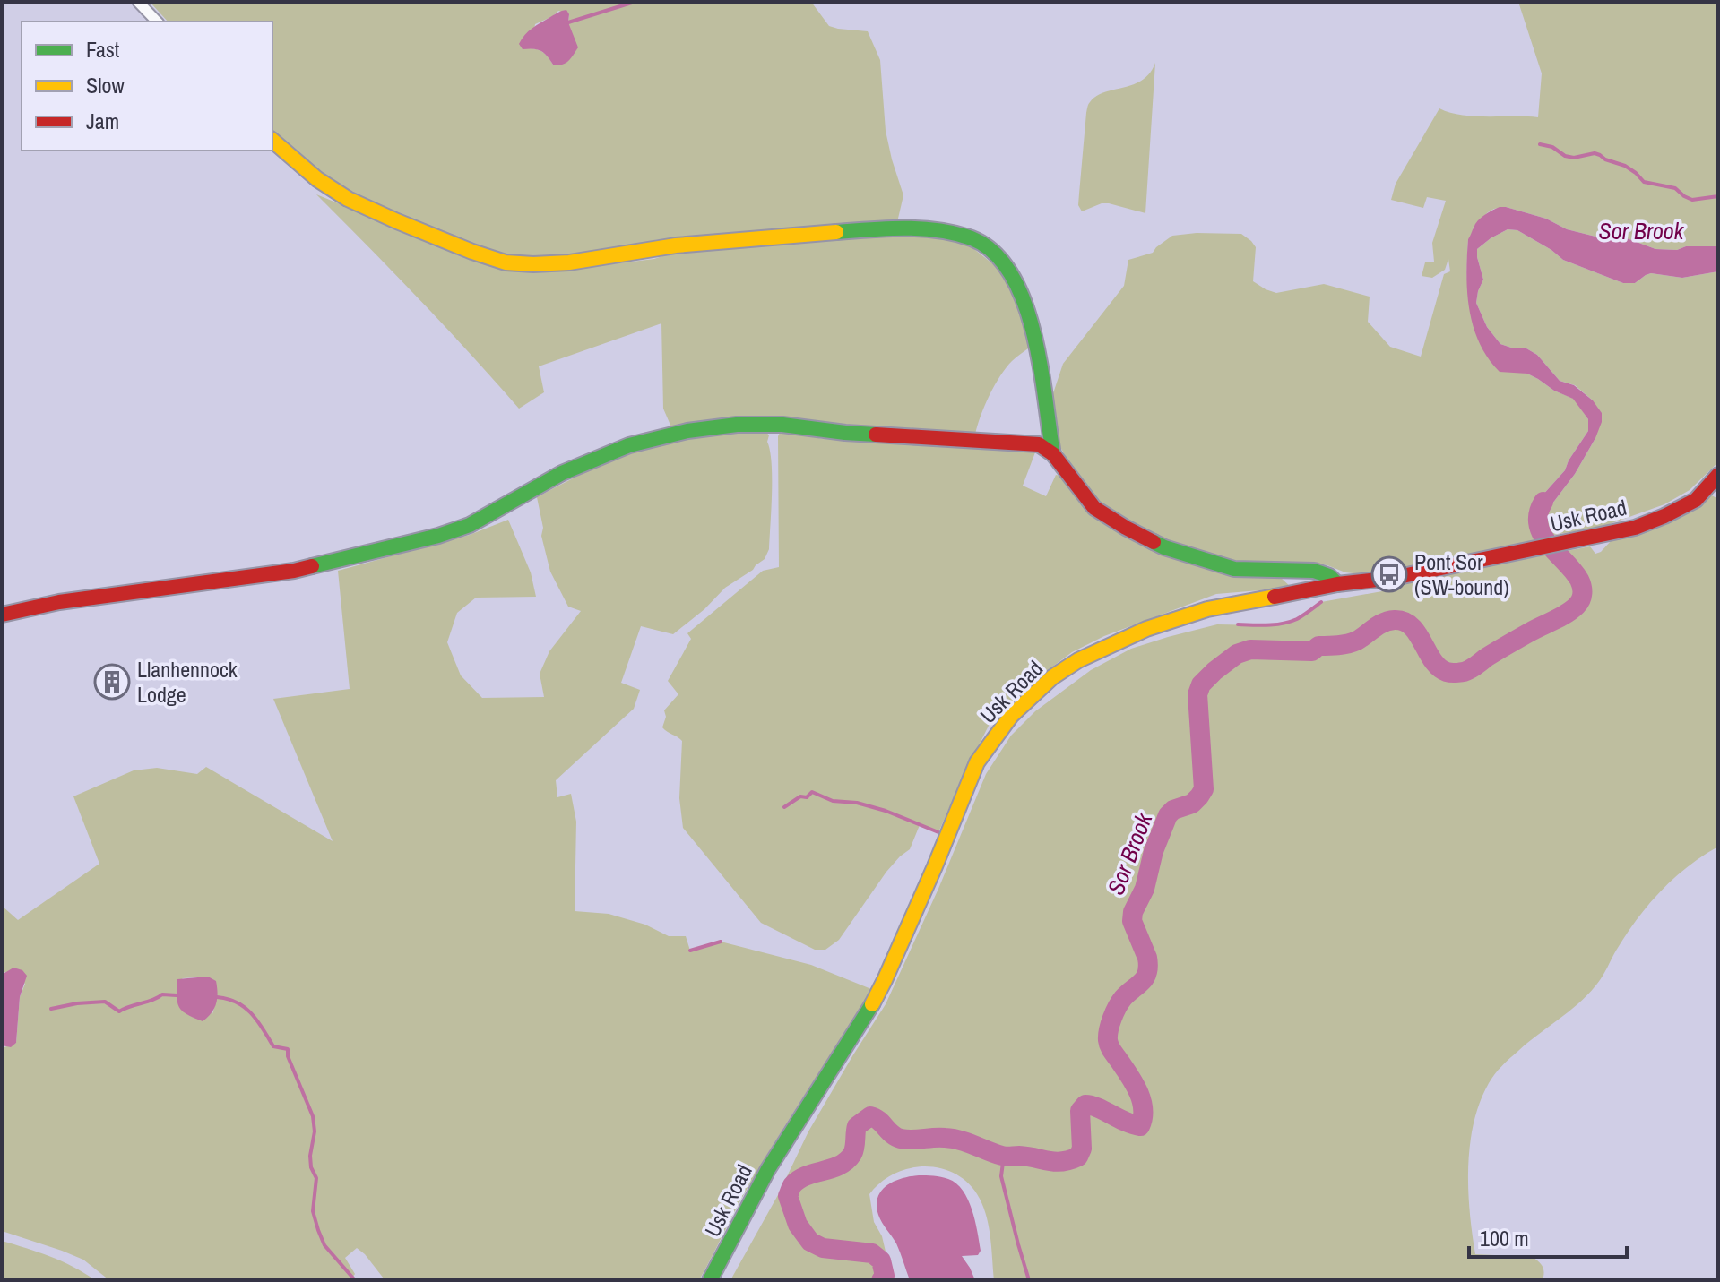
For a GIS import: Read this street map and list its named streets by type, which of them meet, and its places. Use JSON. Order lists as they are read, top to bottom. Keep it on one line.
{"streets":{"street":["Usk Road"]},"water":["Sor Brook"],"places":{"bus stop":["Pont Sor (SW-bound)"],"building":["Llanhennock Lodge"]},"legend":["Fast","Slow","Jam"],"scale_bar":"100 m"}
